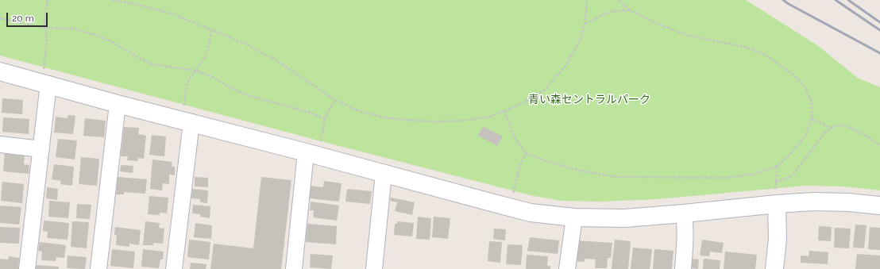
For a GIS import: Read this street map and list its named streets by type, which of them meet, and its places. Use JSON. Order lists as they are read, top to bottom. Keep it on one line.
{"parks":["青い森セントラルパーク"],"scale_bar":"20 m"}
